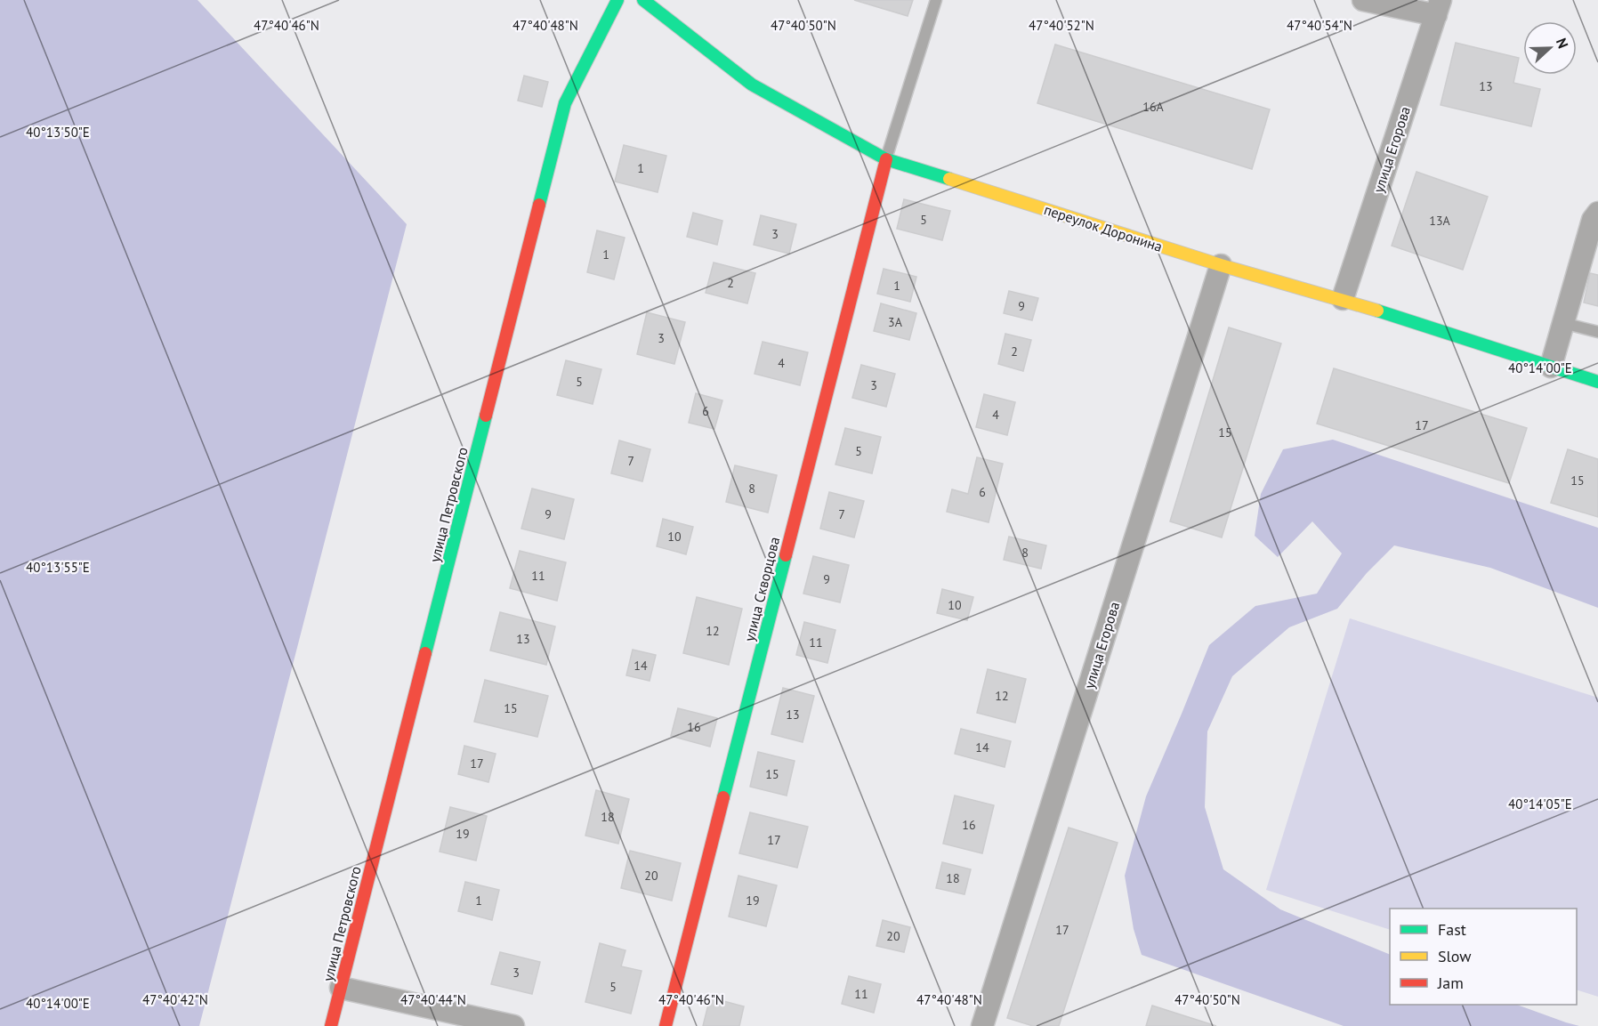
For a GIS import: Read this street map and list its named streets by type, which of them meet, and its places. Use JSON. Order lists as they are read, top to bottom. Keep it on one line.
{"streets":{"street":["улица Егорова","переулок Доронина","улица Петровского","улица Скворцова"]},"crossings":[["улица Егорова","переулок Доронина"],["переулок Доронина","улица Скворцова"]],"house_numbers":["13","16А","1","5","13А","3","1","2","1","9","3А","3","2","4","5","3","6","4","17","15","5","7","15","8","6","9","7","10","8","11","9","10","12","13","11","14","12","15","13","16","14","17","15","18","16","19","17","20","18","1","19","17","20","3","5","11"],"legend":["Fast","Slow","Jam"],"north":"right","coordinates":["47°40'46\"N","47°40'48\"N","47°40'50\"N","47°40'52\"N","47°40'54\"N","40°13'50\"E","40°14'00\"E","40°13'55\"E","40°14'05\"E","47°40'42\"N","47°40'44\"N"]}
